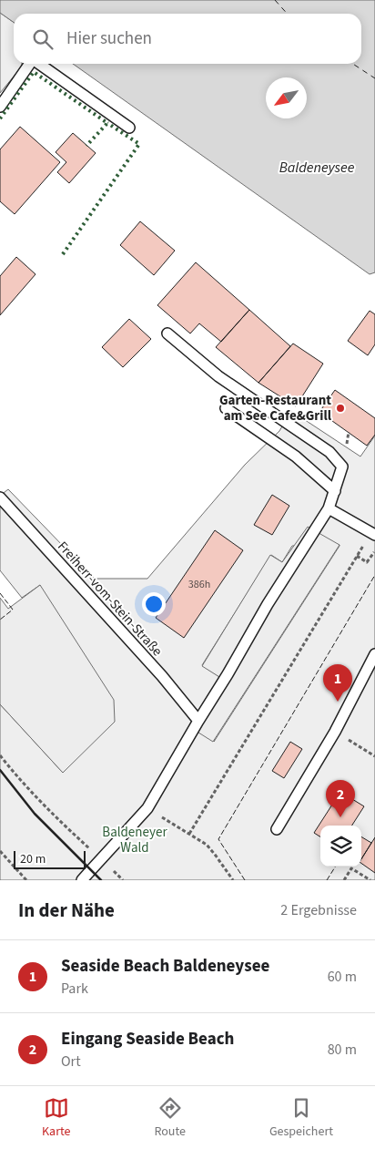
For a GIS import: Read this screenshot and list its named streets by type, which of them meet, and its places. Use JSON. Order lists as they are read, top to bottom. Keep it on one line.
{"streets":{"lane":["Freiherr-vom-Stein-Straße"]},"water":["Baldeneysee"],"parks":["Baldeneyer Wald"],"places":["Garten-Restaurant am See Cafe&Grill"],"house_numbers":["386h"],"scale_bar":"20 m","north":"bottom left","page":{"search":"Hier suchen","pins":["1","2"],"scale":"20 m","heading":["In der Nähe","2 Ergebnisse"],"list":[{"mark":"1","name":"Seaside Beach Baldeneysee","note":"Park","value":"60 m"},{"mark":"2","name":"Eingang Seaside Beach","note":"Ort","value":"80 m"}],"nav":["Karte","Route","Gespeichert"]}}
